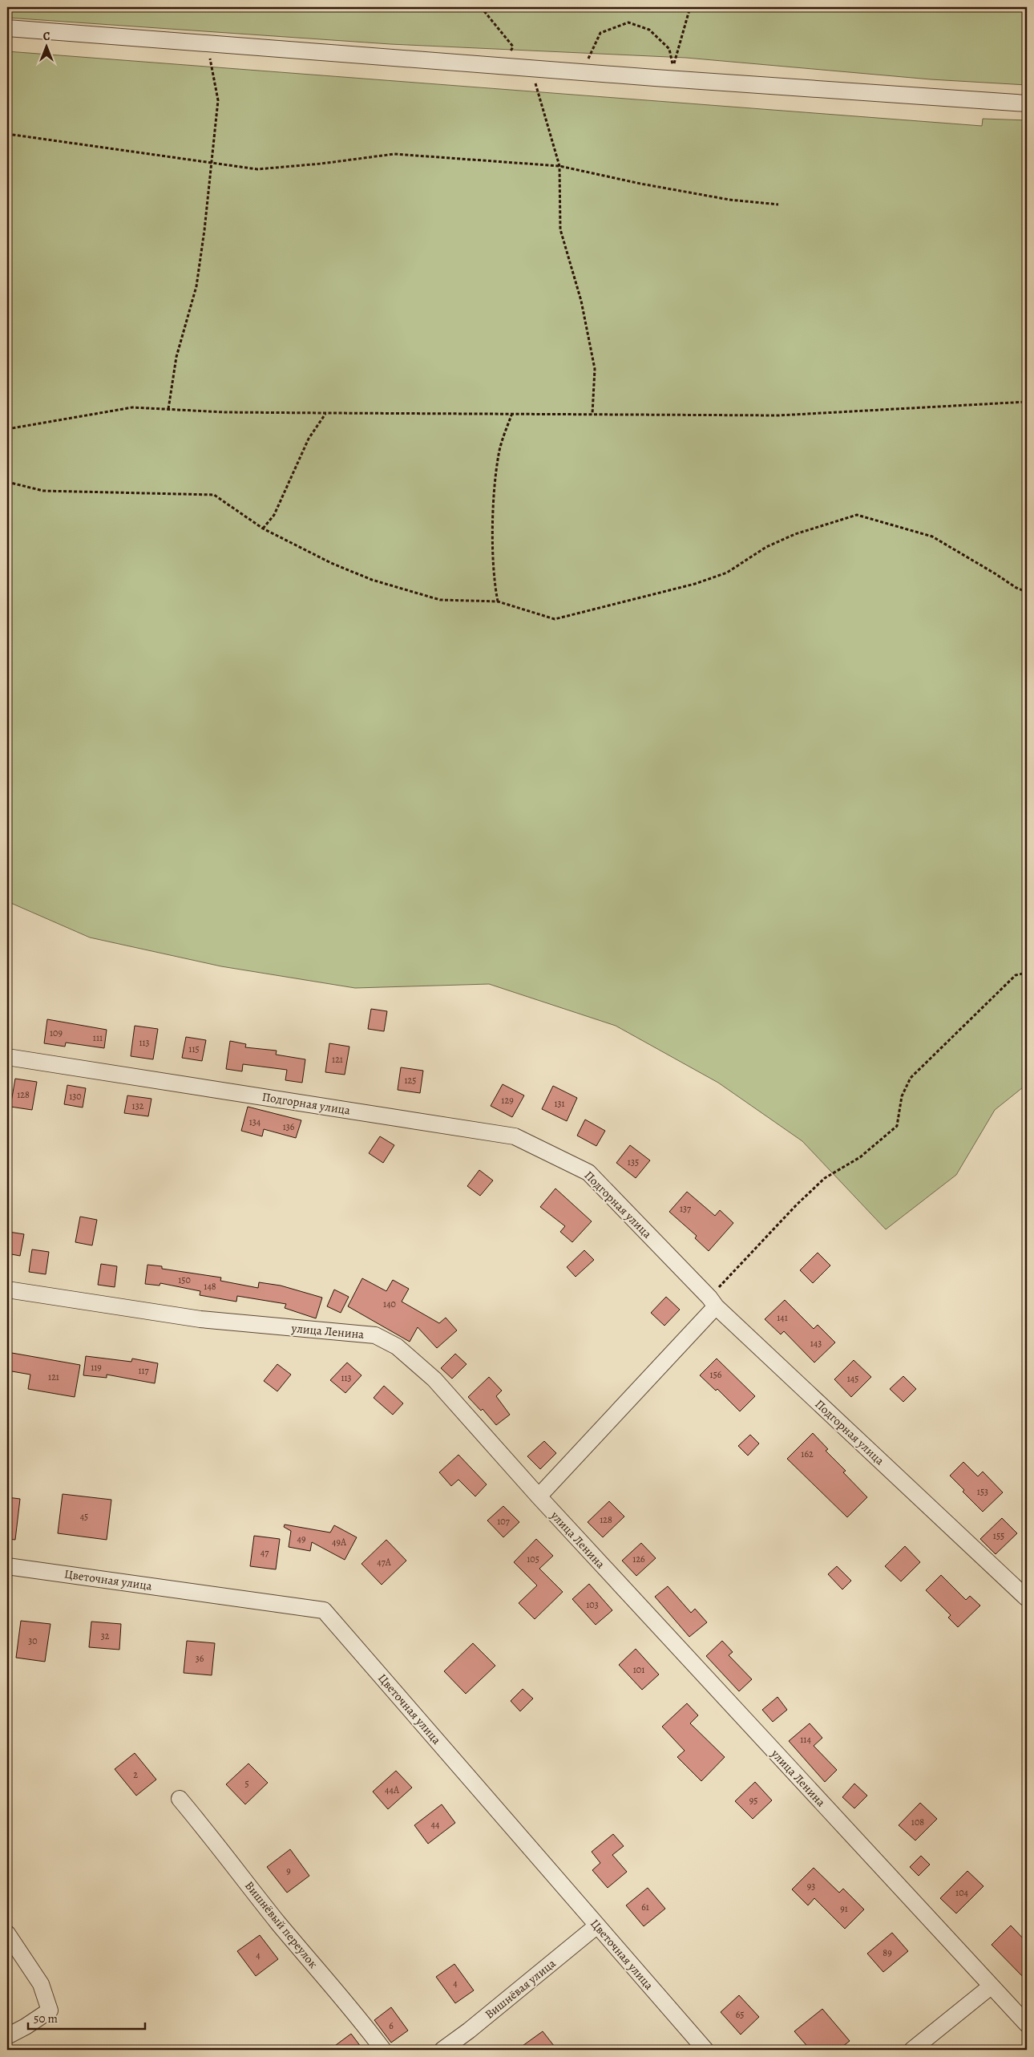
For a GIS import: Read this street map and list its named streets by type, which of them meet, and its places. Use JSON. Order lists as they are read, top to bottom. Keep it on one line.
{"streets":{"street":["Подгорная улица","улица Ленина","Цветочная улица","Вишнёвый переулок","Вишнёвая улица"]},"crossings":[["Цветочная улица","Вишнёвая улица"]],"house_numbers":["109","111","113","115","121","125","128","130","129","131","132","134","136","135","137","150","148","140","141","143","119","117","156","121","113","145","162","153","45","128","107","155","49","49А","47","105","126","47А","103","32","30","36","101","114","2","5","44А","95","108","44","9","93","104","61","91","89","4","4","65","6"],"scale_bar":"50 m","north":"top"}
